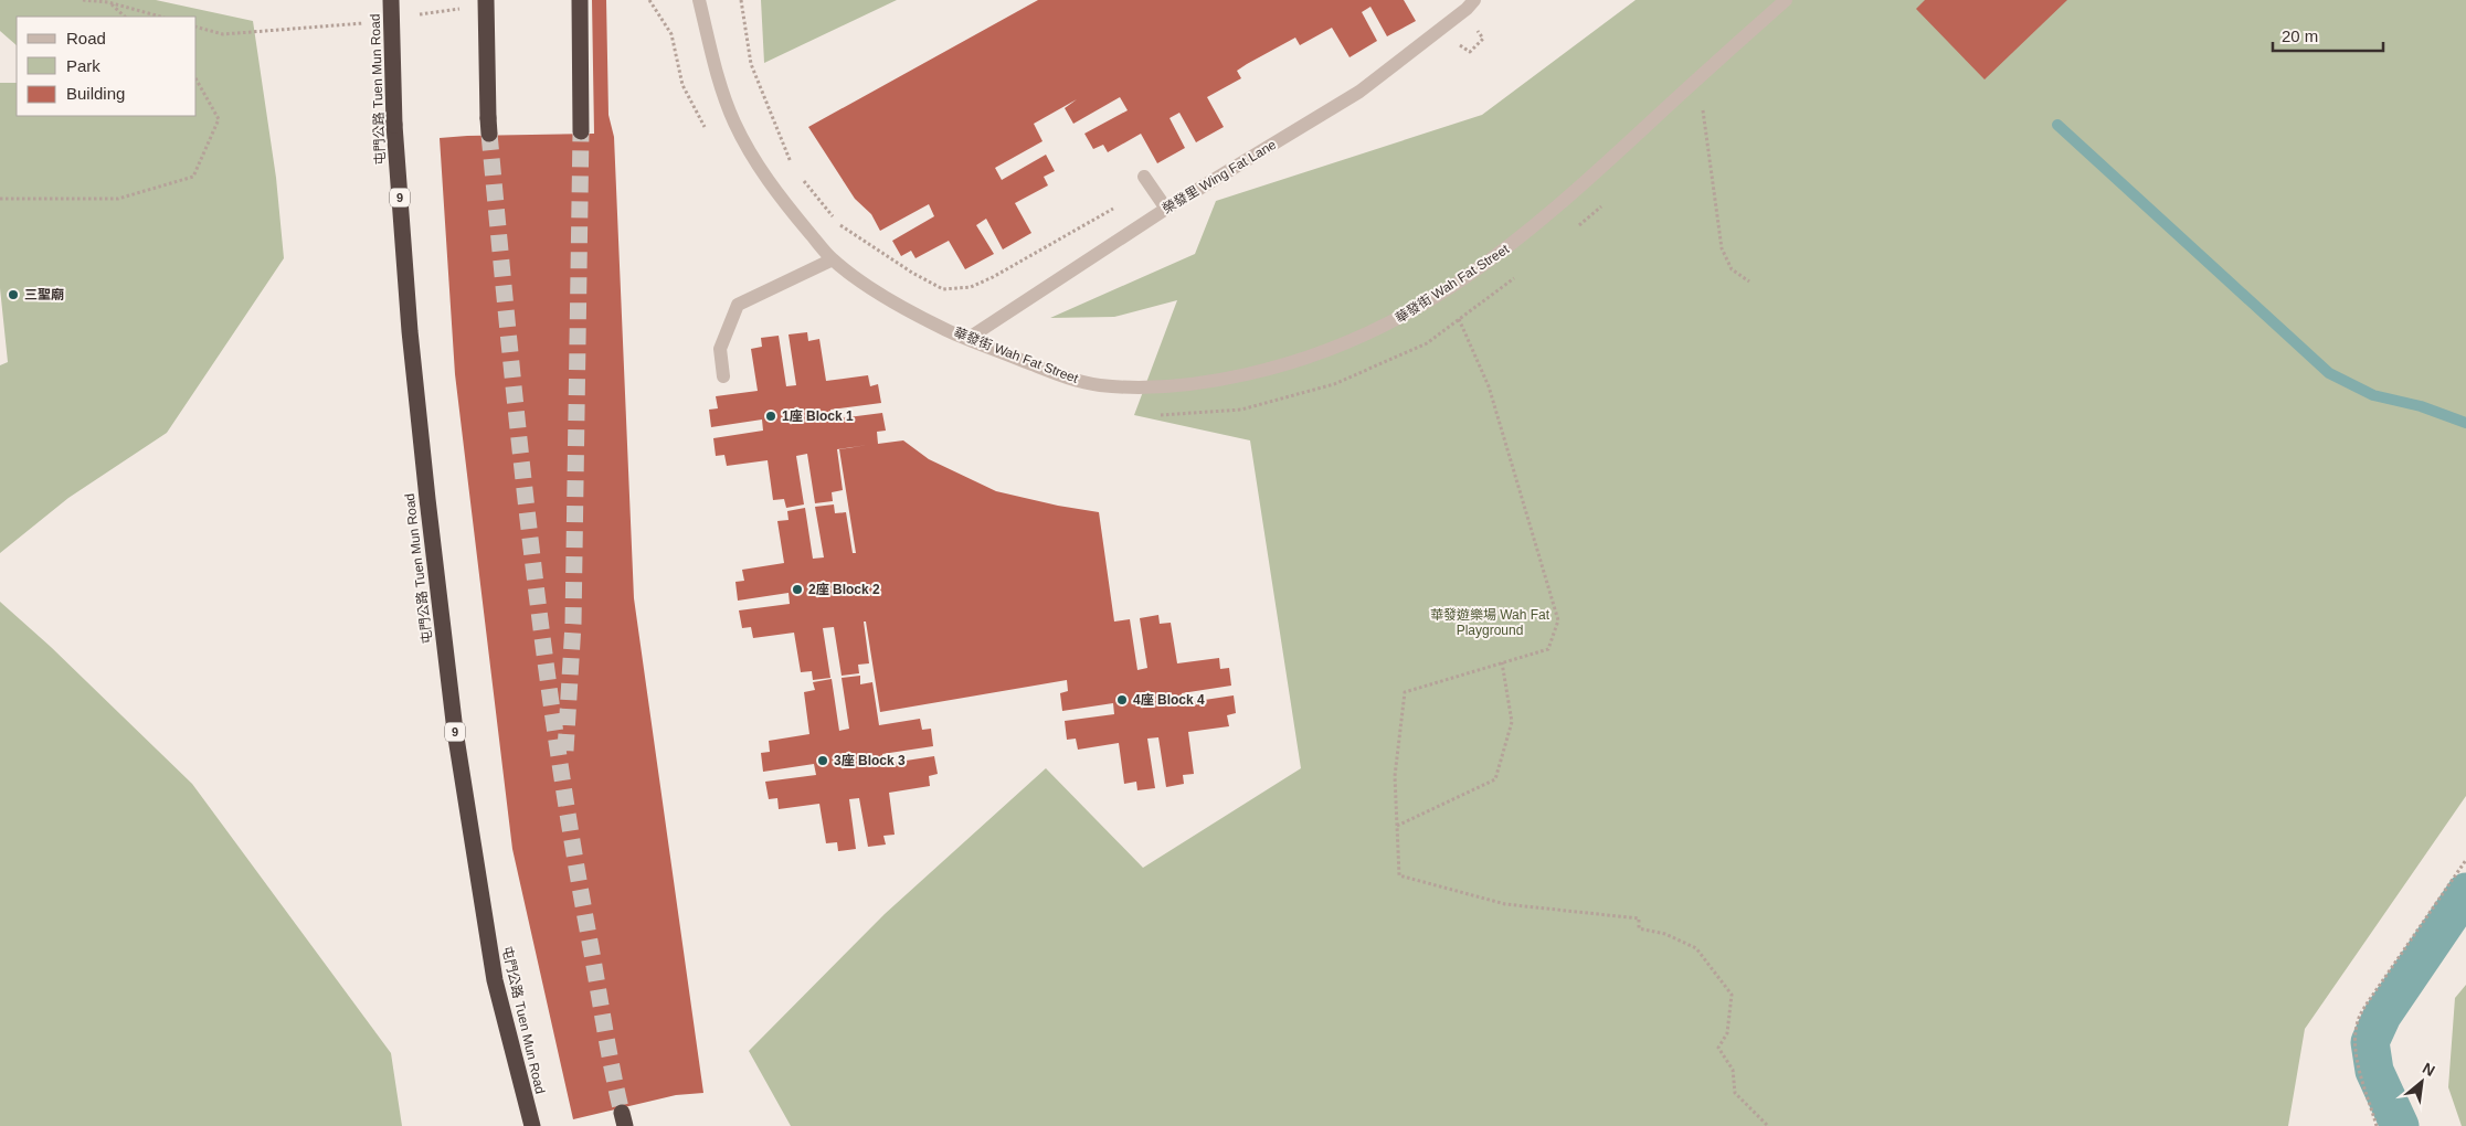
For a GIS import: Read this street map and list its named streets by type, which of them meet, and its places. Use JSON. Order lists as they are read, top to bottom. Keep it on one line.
{"streets":{"highway":["屯門公路 Tuen Mun Road","9"],"street":["榮發里 Wing Fat Lane","華發街 Wah Fat Street"]},"crossings":[["榮發里 Wing Fat Lane","華發街 Wah Fat Street"]],"parks":["華發遊樂場 Wah Fat Playground"],"places":["三聖廟","1座 Block 1","2座 Block 2","4座 Block 4","3座 Block 3"],"legend":["Road","Park","Building"],"scale_bar":"20 m","north":"top right"}
